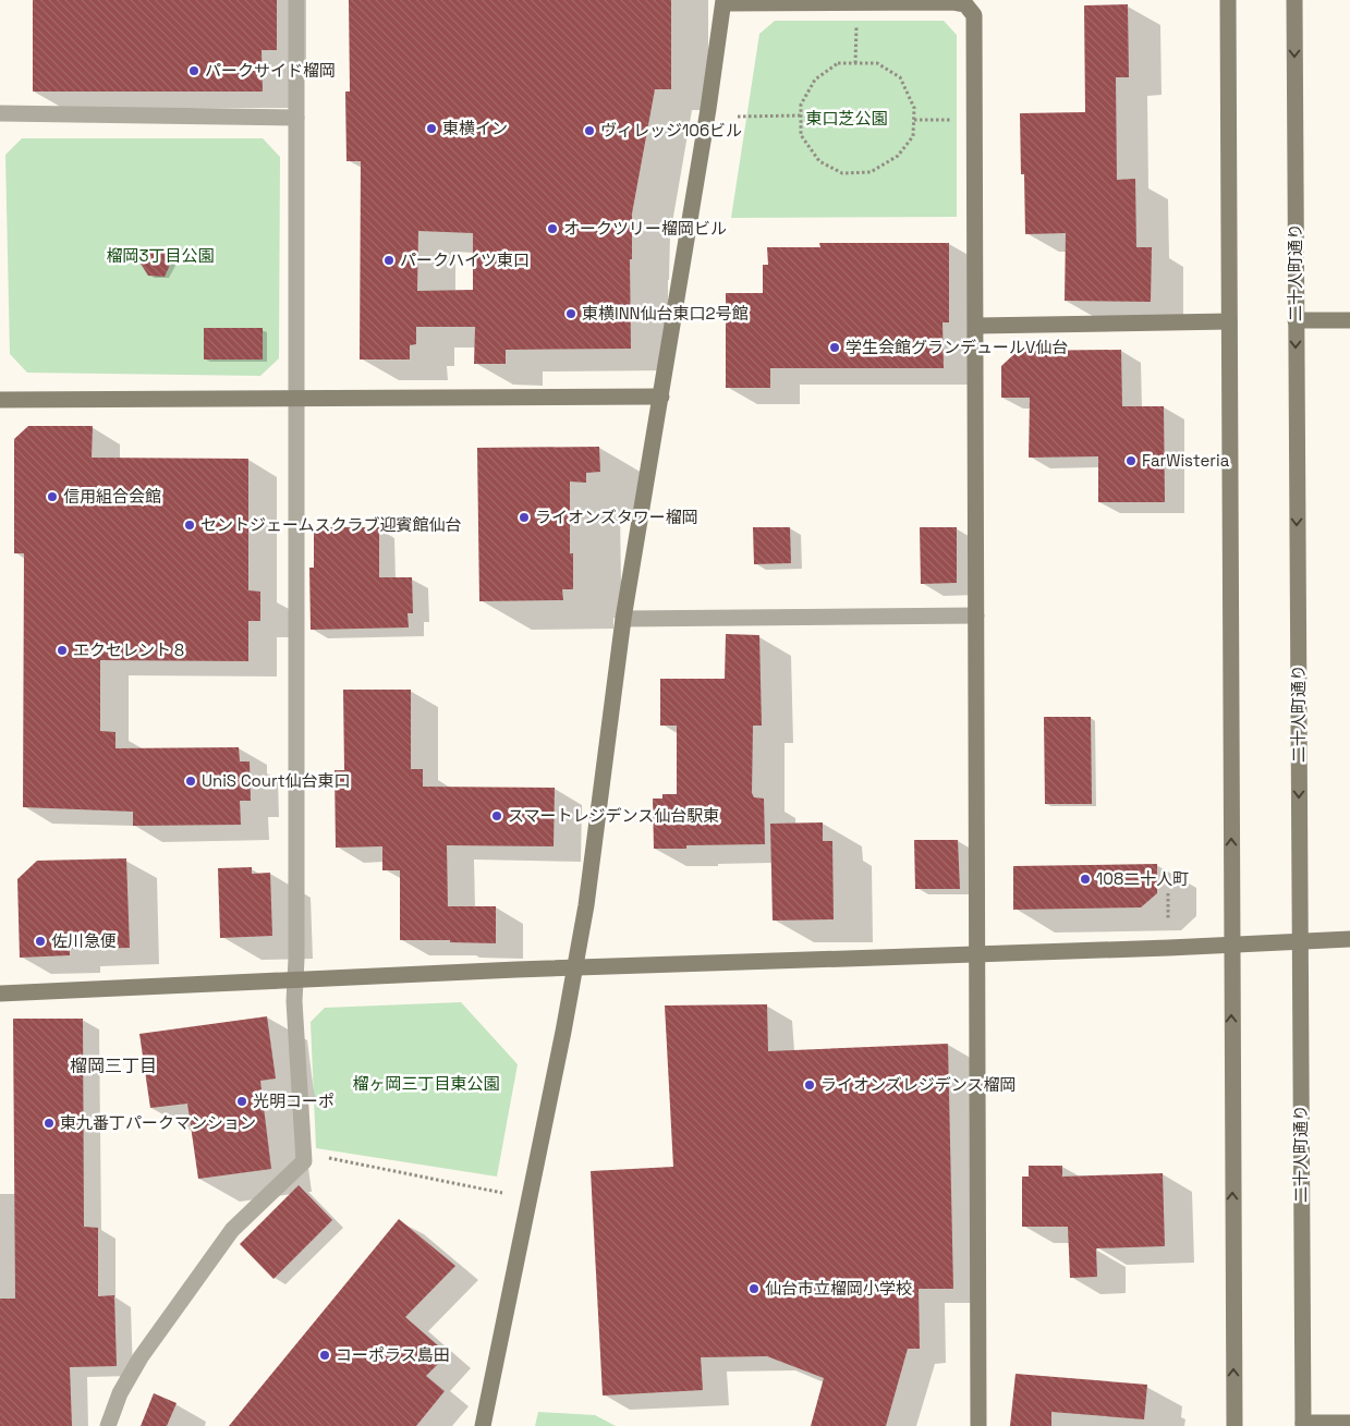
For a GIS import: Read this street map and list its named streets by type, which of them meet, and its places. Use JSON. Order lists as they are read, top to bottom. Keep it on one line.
{"streets":{"street":["二十人町通り"]},"districts":["榴岡三丁目"],"parks":["東口芝公園","榴岡3丁目公園","榴ヶ岡三丁目東公園"],"places":["パークサイド榴岡","東横イン","ヴィレッジ106ビル","オークツリー榴岡ビル","パークハイツ東口","東横INN仙台東口2号館","学生会館グランデュールV仙台","FarWisteria","信用組合会館","ライオンズタワー榴岡","セントジェームスクラブ迎賓館仙台","エクセレント８","UniS Court仙台東口","スマートレジデンス仙台駅東","108二十人町","佐川急便","ライオンズレジデンス榴岡","光明コーポ","東九番丁パークマンション","仙台市立榴岡小学校","コーポラス島田"]}
